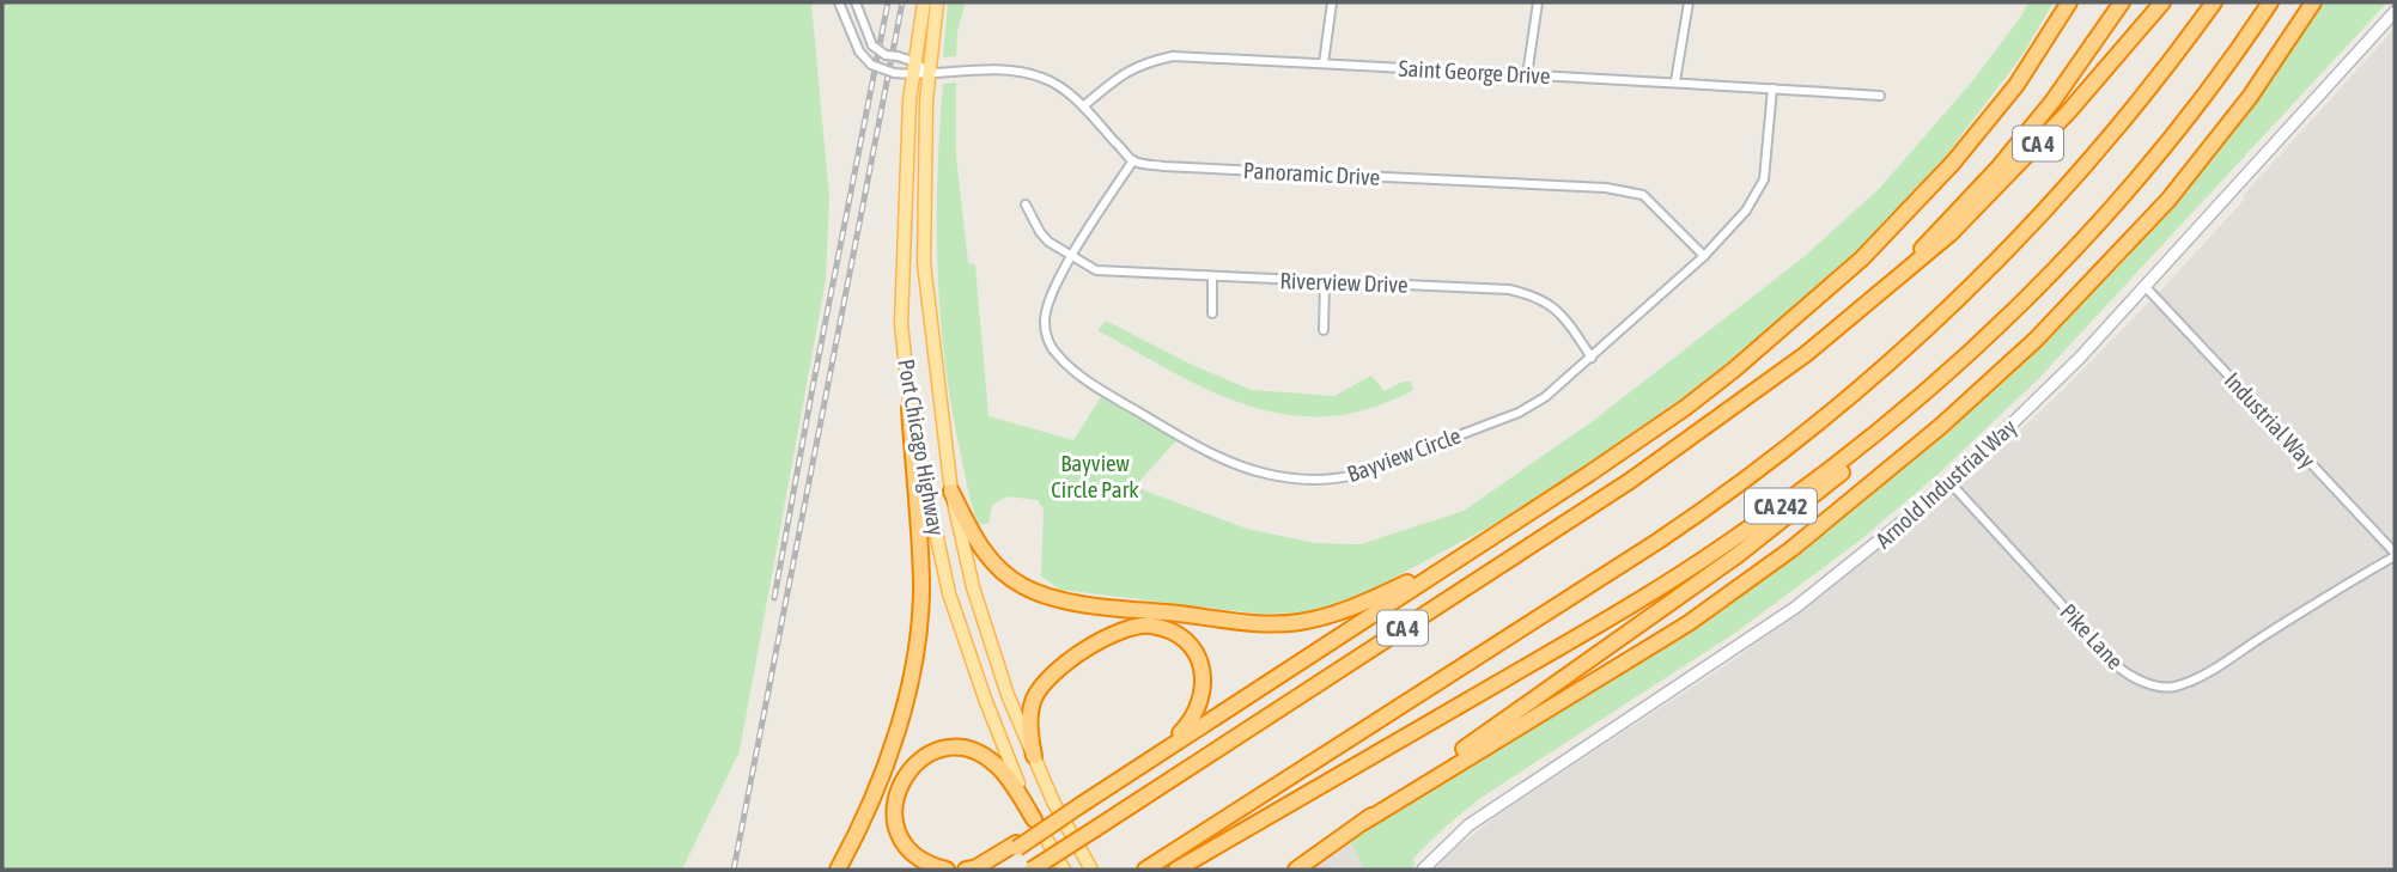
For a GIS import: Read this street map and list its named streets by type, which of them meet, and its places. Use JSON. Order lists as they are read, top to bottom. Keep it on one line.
{"streets":{"highway":["CA 4","CA 242"],"main road":["Port Chicago Highway"],"street":["Saint George Drive","Panoramic Drive","Riverview Drive","Industrial Way","Bayview Circle","Arnold Industrial Way","Pike Lane"]},"crossings":[["Saint George Drive","Bayview Circle"],["Panoramic Drive","Bayview Circle"],["Riverview Drive","Bayview Circle"],["Industrial Way","Arnold Industrial Way"],["Industrial Way","Pike Lane"],["Arnold Industrial Way","Pike Lane"]],"parks":["Bayview Circle Park"]}
